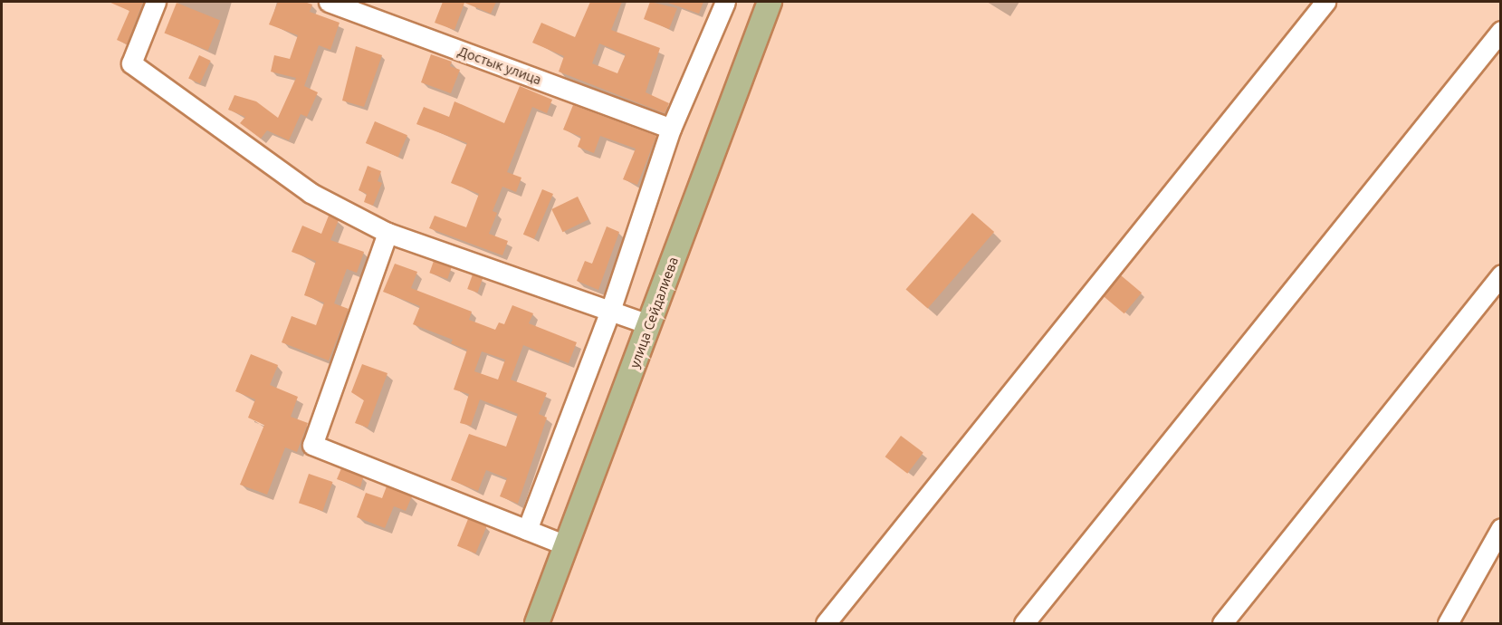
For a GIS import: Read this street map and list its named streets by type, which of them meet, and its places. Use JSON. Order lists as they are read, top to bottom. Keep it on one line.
{"streets":{"main road":["улица Сейдалиева"],"street":["Достык улица"]}}
